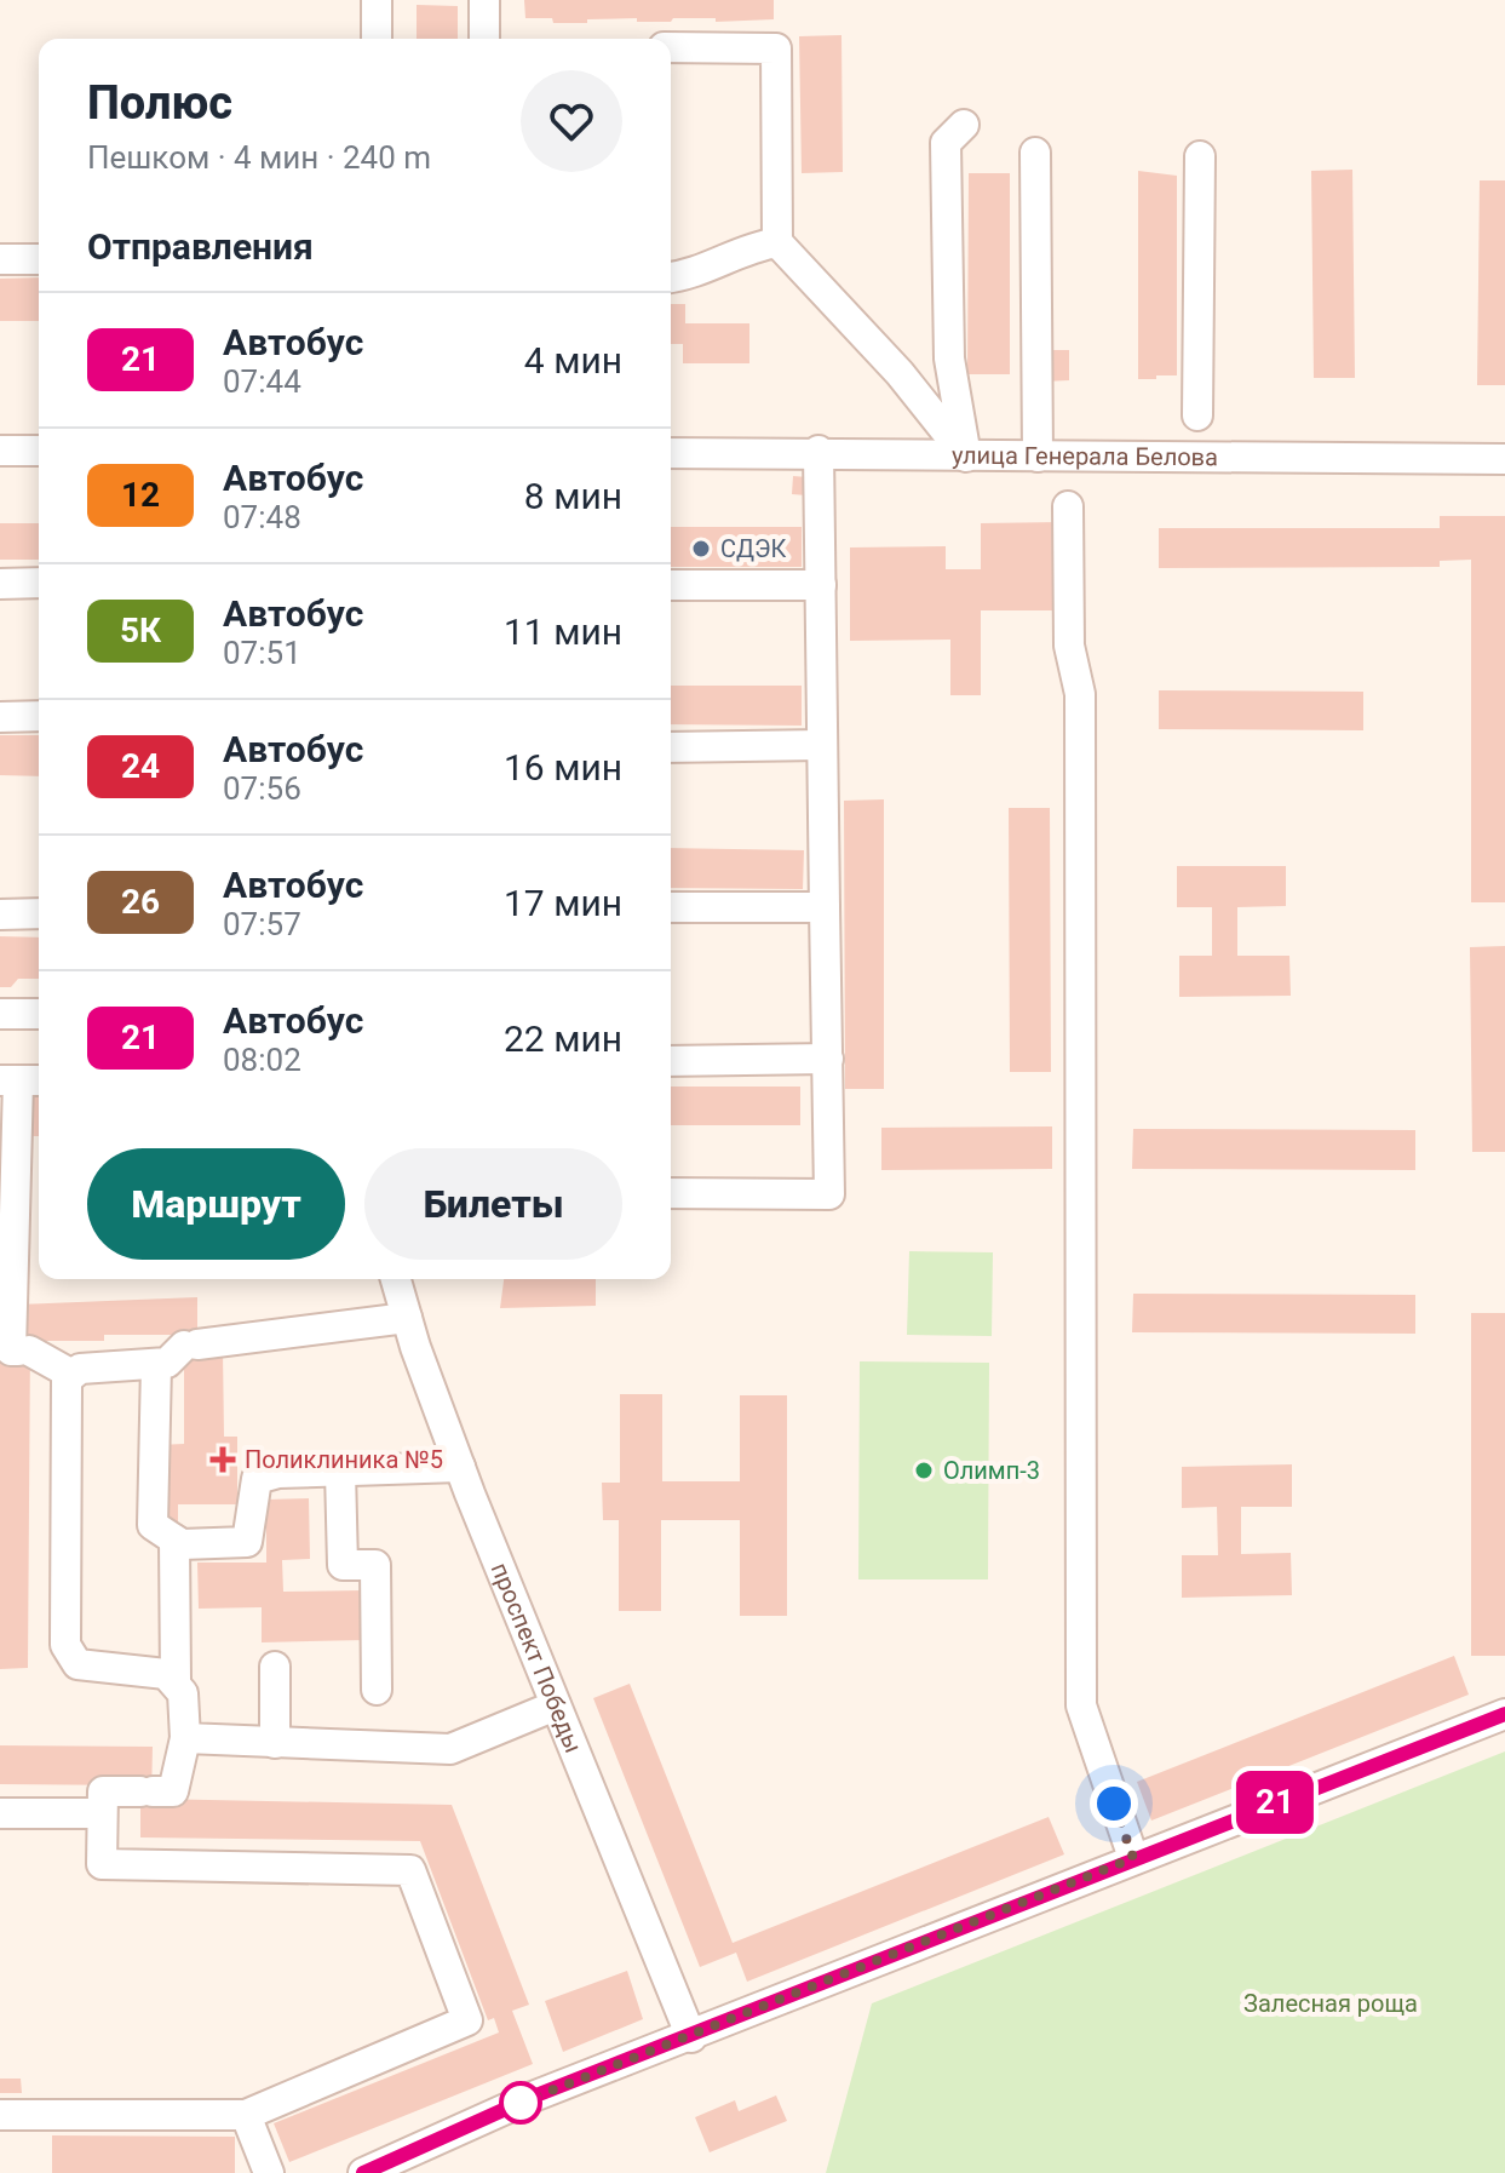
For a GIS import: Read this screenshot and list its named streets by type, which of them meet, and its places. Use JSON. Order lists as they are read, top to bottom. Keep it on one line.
{"streets":{"street":["улица Генерала Белова","проспект Победы"]},"parks":["Залесная роща"],"places":{"other":["СДЭК","Олимп-3"],"health":["Поликлиника №5"]},"lines":["bus line 21"],"page":{"on_map":"21","heading":[["Полюс","Пешком · 4 мин · 240 m"],"Отправления"],"list":[{"mark":"21","name":"Автобус","note":"07:44","value":"4 мин"},{"mark":"12","name":"Автобус","note":"07:48","value":"8 мин"},{"mark":"5К","name":"Автобус","note":"07:51","value":"11 мин"},{"mark":"24","name":"Автобус","note":"07:56","value":"16 мин"},{"mark":"26","name":"Автобус","note":"07:57","value":"17 мин"},{"mark":"21","name":"Автобус","note":"08:02","value":"22 мин"}],"buttons":["Маршрут","Билеты"]}}
